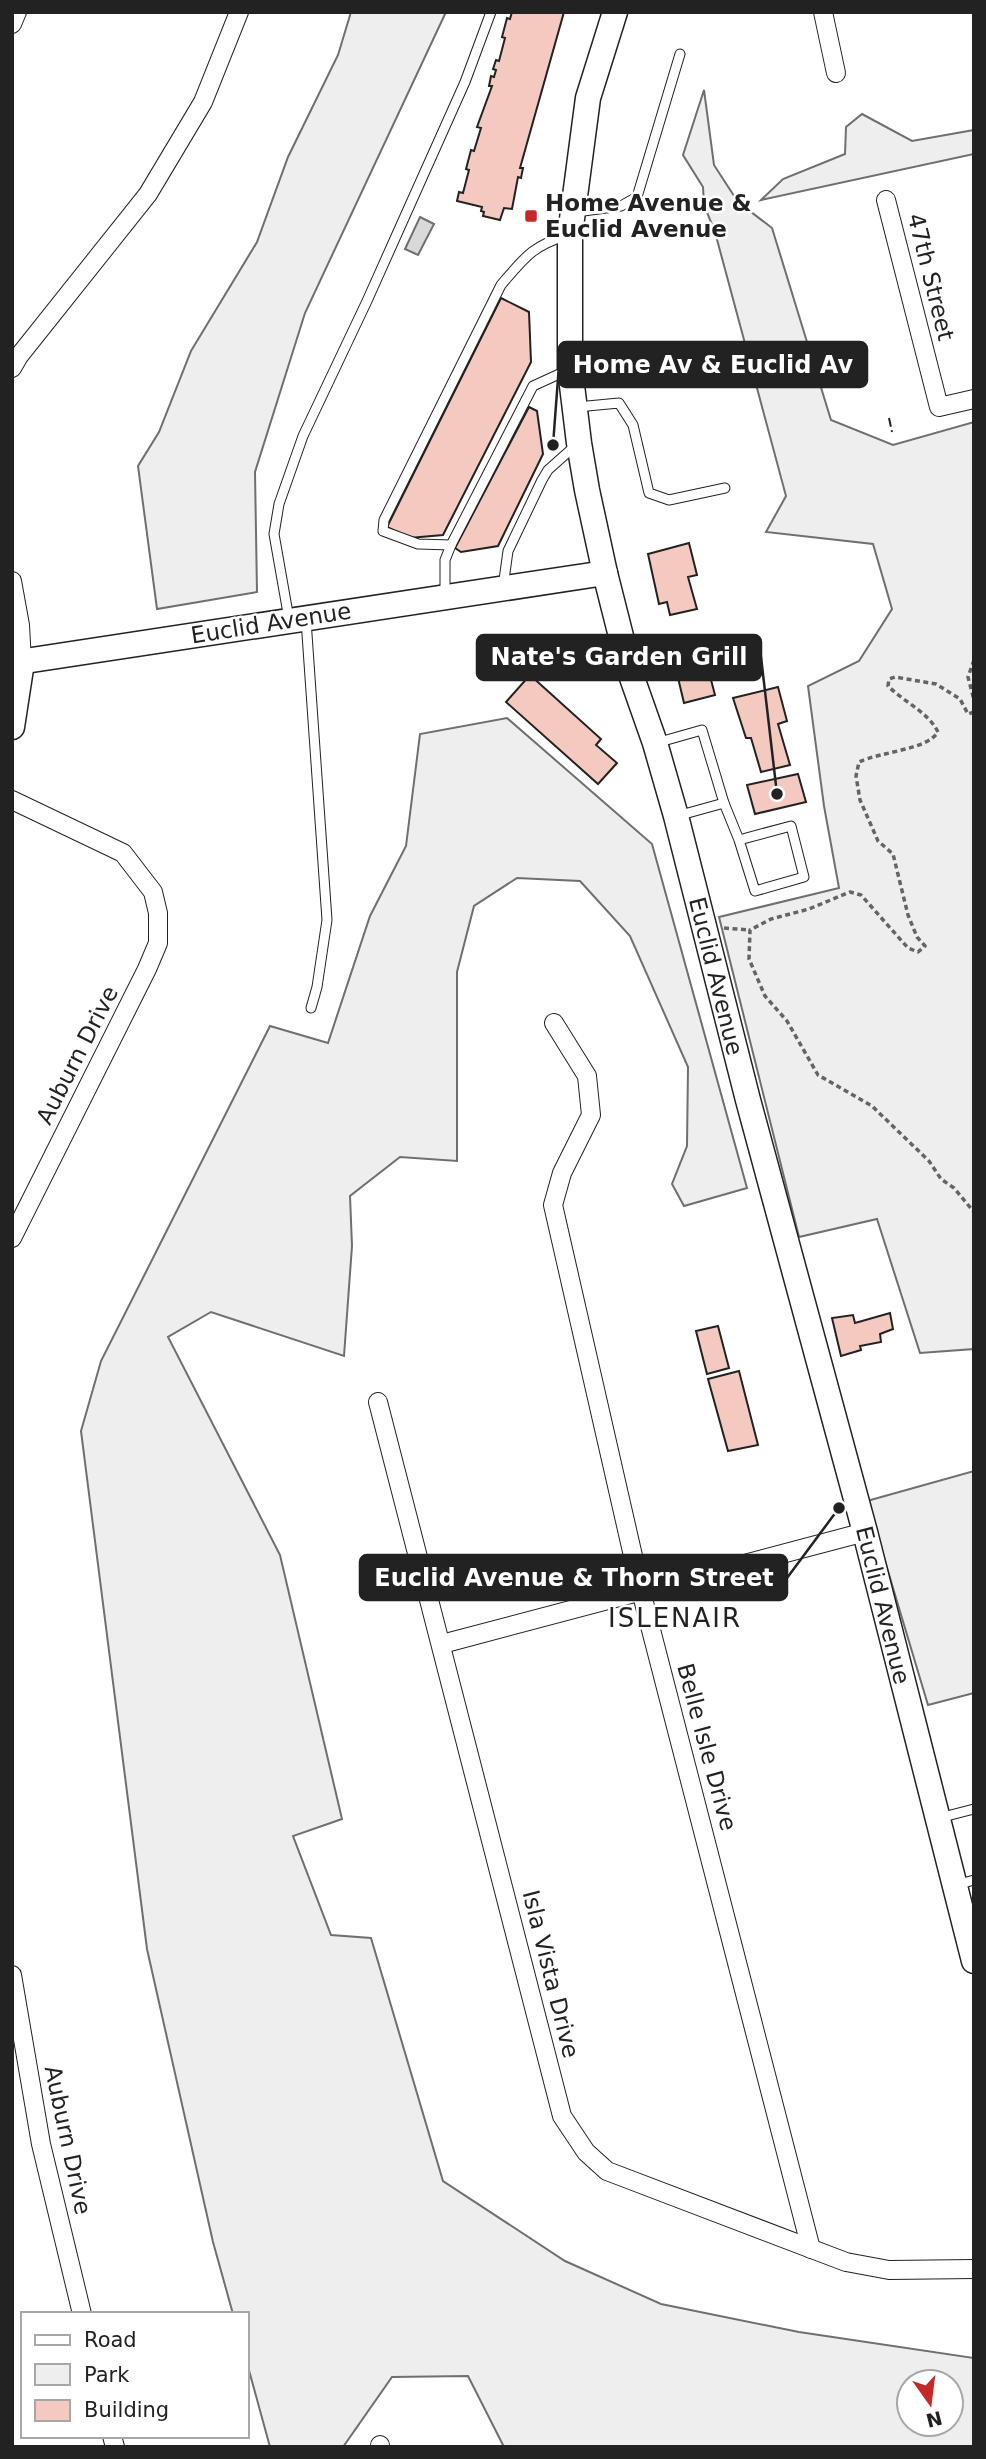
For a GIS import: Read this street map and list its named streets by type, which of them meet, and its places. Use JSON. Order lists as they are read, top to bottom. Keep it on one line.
{"streets":{"main road":["Euclid Avenue"],"street":["47th Street","Auburn Drive","Belle Isle Drive","Isla Vista Drive"]},"crossings":[["Belle Isle Drive","Isla Vista Drive"]],"districts":["ISLENAIR"],"places":{"transit":["Home Avenue & Euclid Avenue"],"other":["Home Av & Euclid Av","Nate's Garden Grill","Euclid Avenue & Thorn Street"]},"legend":["Road","Park","Building"],"north":"bottom"}
